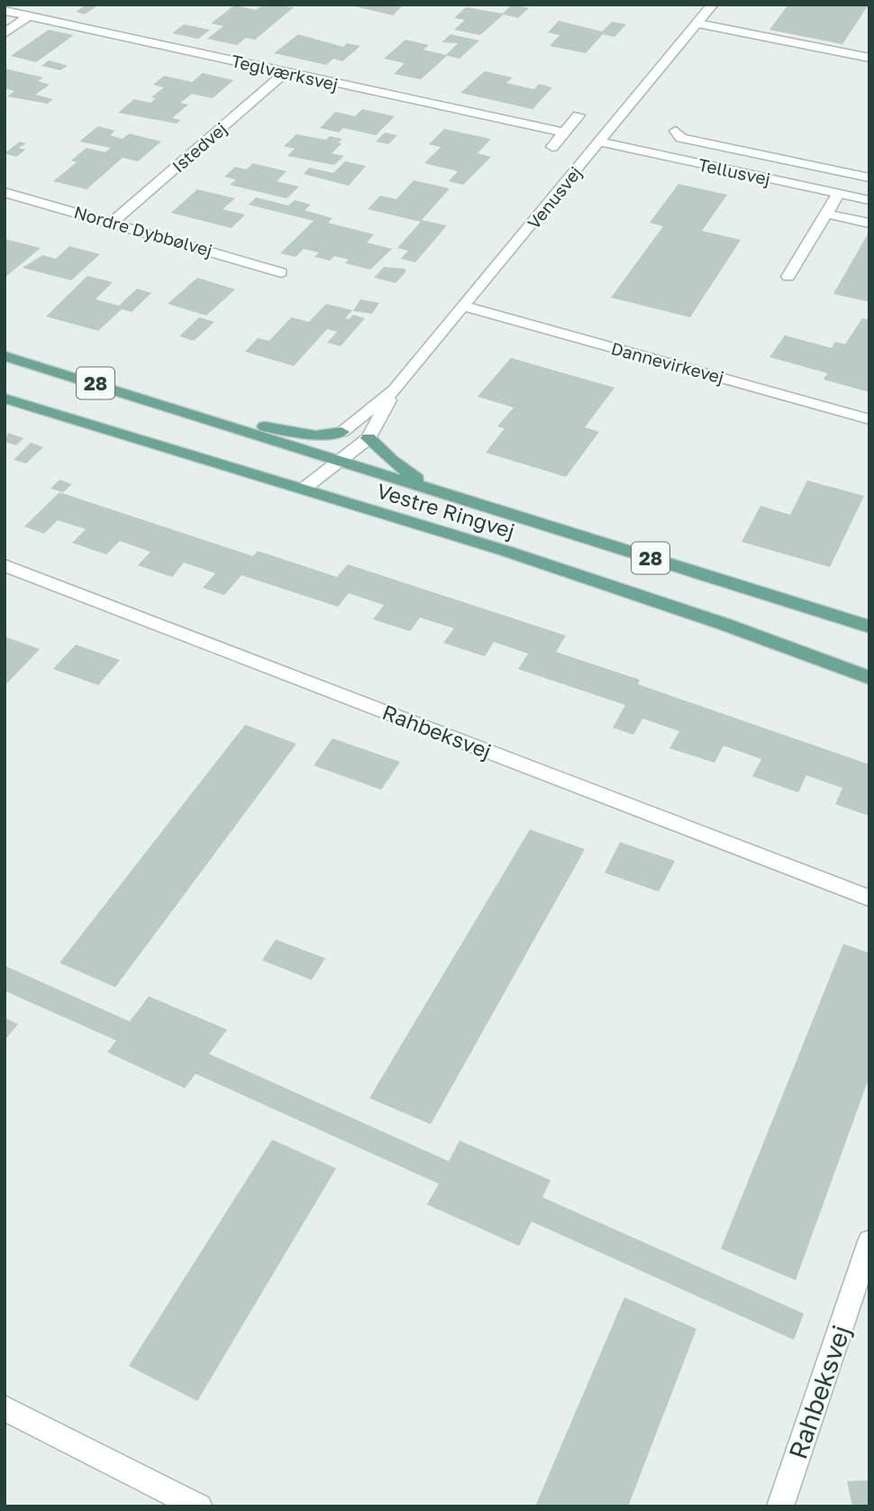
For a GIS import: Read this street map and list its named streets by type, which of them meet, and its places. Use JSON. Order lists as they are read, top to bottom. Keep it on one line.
{"streets":{"main road":["28","Vestre Ringvej"],"street":["Teglværksvej","Istedvej","Tellusvej","Venusvej","Nordre Dybbølvej","Dannevirkevej","Rahbeksvej"]},"crossings":[["Teglværksvej","Istedvej"],["Istedvej","Nordre Dybbølvej"],["Tellusvej","Venusvej"],["Venusvej","Dannevirkevej"],["Venusvej","28"],["Venusvej","Vestre Ringvej"],["28","Vestre Ringvej"]]}
